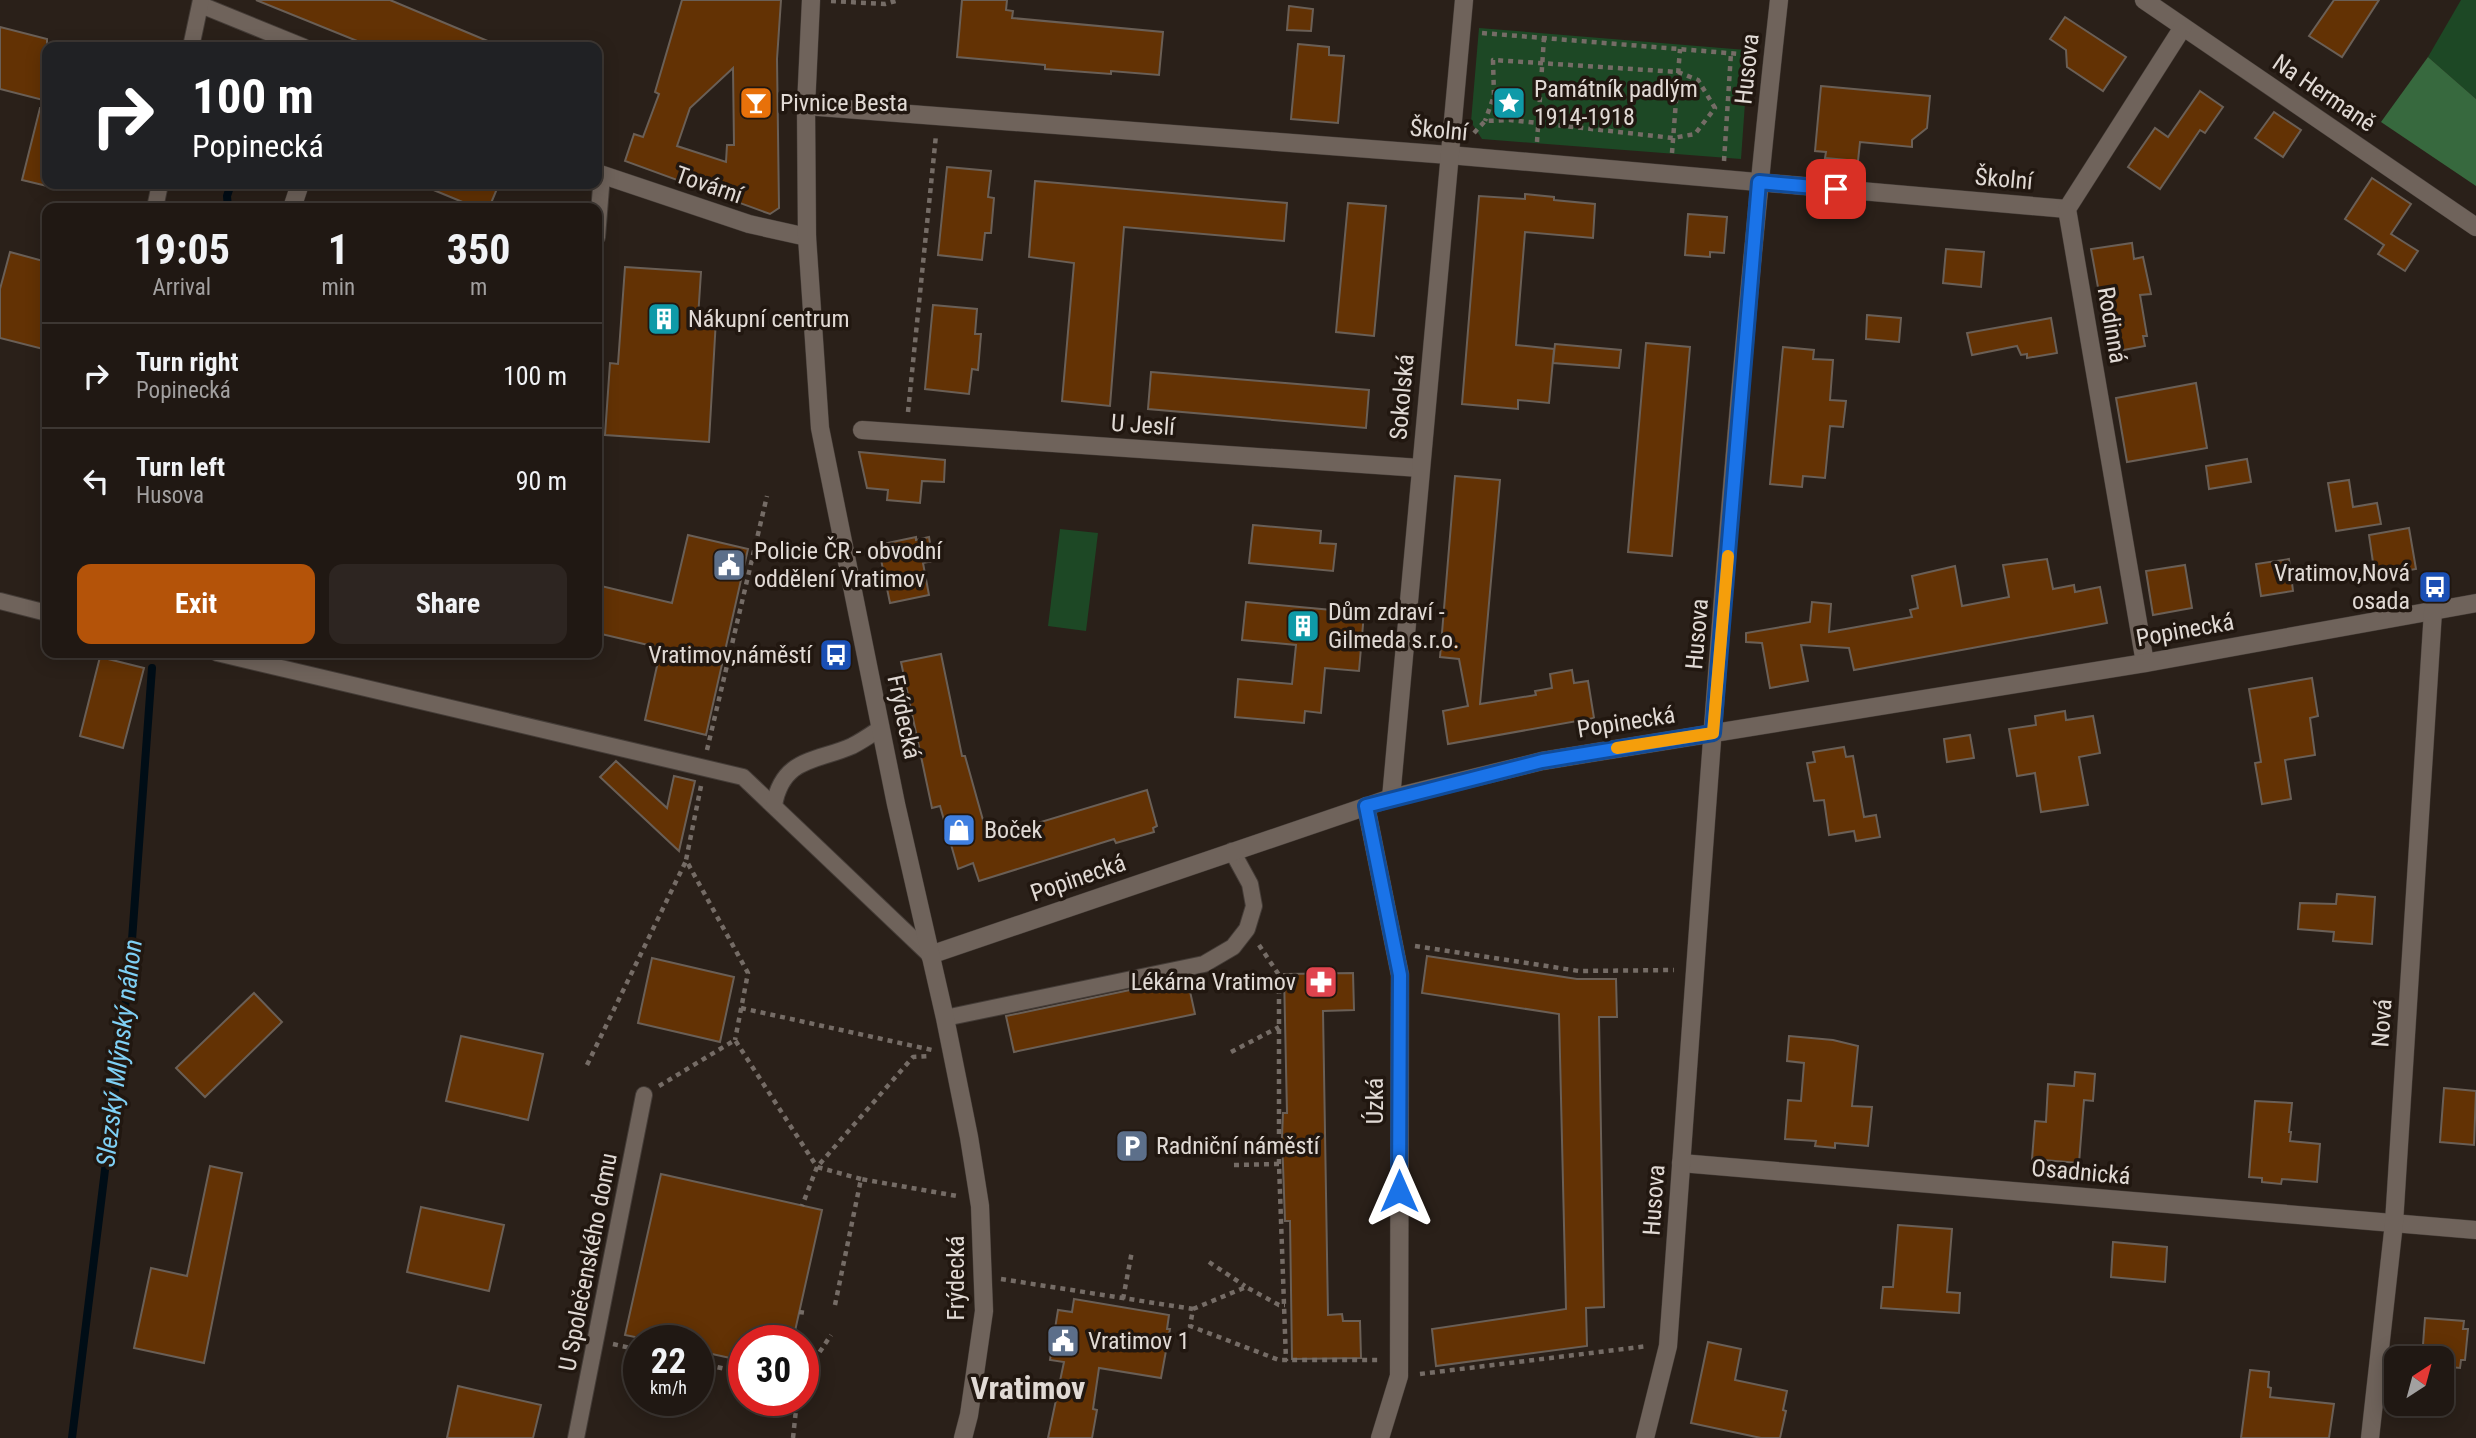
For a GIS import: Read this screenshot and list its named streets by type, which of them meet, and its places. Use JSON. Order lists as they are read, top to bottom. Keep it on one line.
{"streets":{"street":["Husova","Na Hermaně","Školní","Tovární","Rodinná","Sokolská","U Jeslí","Popinecká","Frýdecká","Nová","Úzká","Osadnická"],"lane":["U Společenského domu"]},"crossings":[["Husova","Školní"],["Husova","Popinecká"],["Husova","Osadnická"],["Školní","Rodinná"],["Školní","Sokolská"],["Školní","Frýdecká"],["Tovární","Frýdecká"],["Rodinná","Popinecká"],["Sokolská","U Jeslí"],["Sokolská","Popinecká"],["Popinecká","Frýdecká"],["Popinecká","Nová"],["Popinecká","Úzká"],["Nová","Osadnická"]],"districts":["Vratimov"],"water":["Slezský Mlýnský náhon"],"places":{"bar":["Pivnice Besta"],"place":["Památník padlým 1914-1918"],"building":["Nákupní centrum","Dům zdraví - Gilmeda s.r.o."],"public building":["Policie ČR - obvodní oddělení Vratimov","Vratimov 1"],"bus stop":["Vratimov,Nová osada","Vratimov,náměstí"],"shop":["Boček"],"pharmacy":["Lékárna Vratimov"],"parking":["Radniční náměstí"]},"north":"top right","page":{"turn":["100 m","Popinecká"],"eta":["19:05","Arrival","1","min","350","m"],"list":[{"name":"Turn right","note":"Popinecká","value":"100 m"},{"name":"Turn left","note":"Husova","value":"90 m"}],"buttons":["Exit","Share"],"speed":"22 km/h","limit":"30"}}
